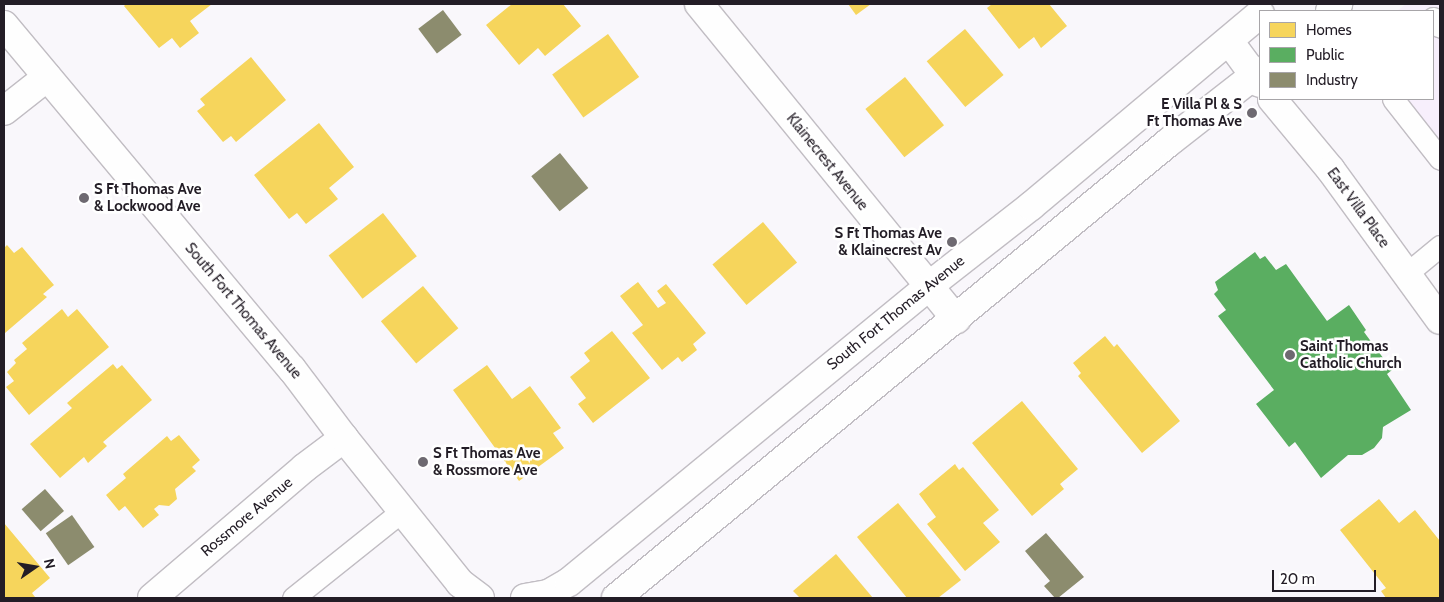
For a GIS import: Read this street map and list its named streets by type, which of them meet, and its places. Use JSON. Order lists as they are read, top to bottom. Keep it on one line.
{"streets":{"main road":["Klainecrest Avenue","East Villa Place","South Fort Thomas Avenue","Rossmore Avenue"]},"crossings":[["Klainecrest Avenue","South Fort Thomas Avenue"],["South Fort Thomas Avenue","Rossmore Avenue"]],"places":["E Villa Pl & S Ft Thomas Ave","S Ft Thomas Ave & Lockwood Ave","S Ft Thomas Ave & Klainecrest Av","Saint Thomas Catholic Church","S Ft Thomas Ave & Rossmore Ave"],"legend":["Homes","Public","Industry"],"scale_bar":"20 m","north":"right"}
